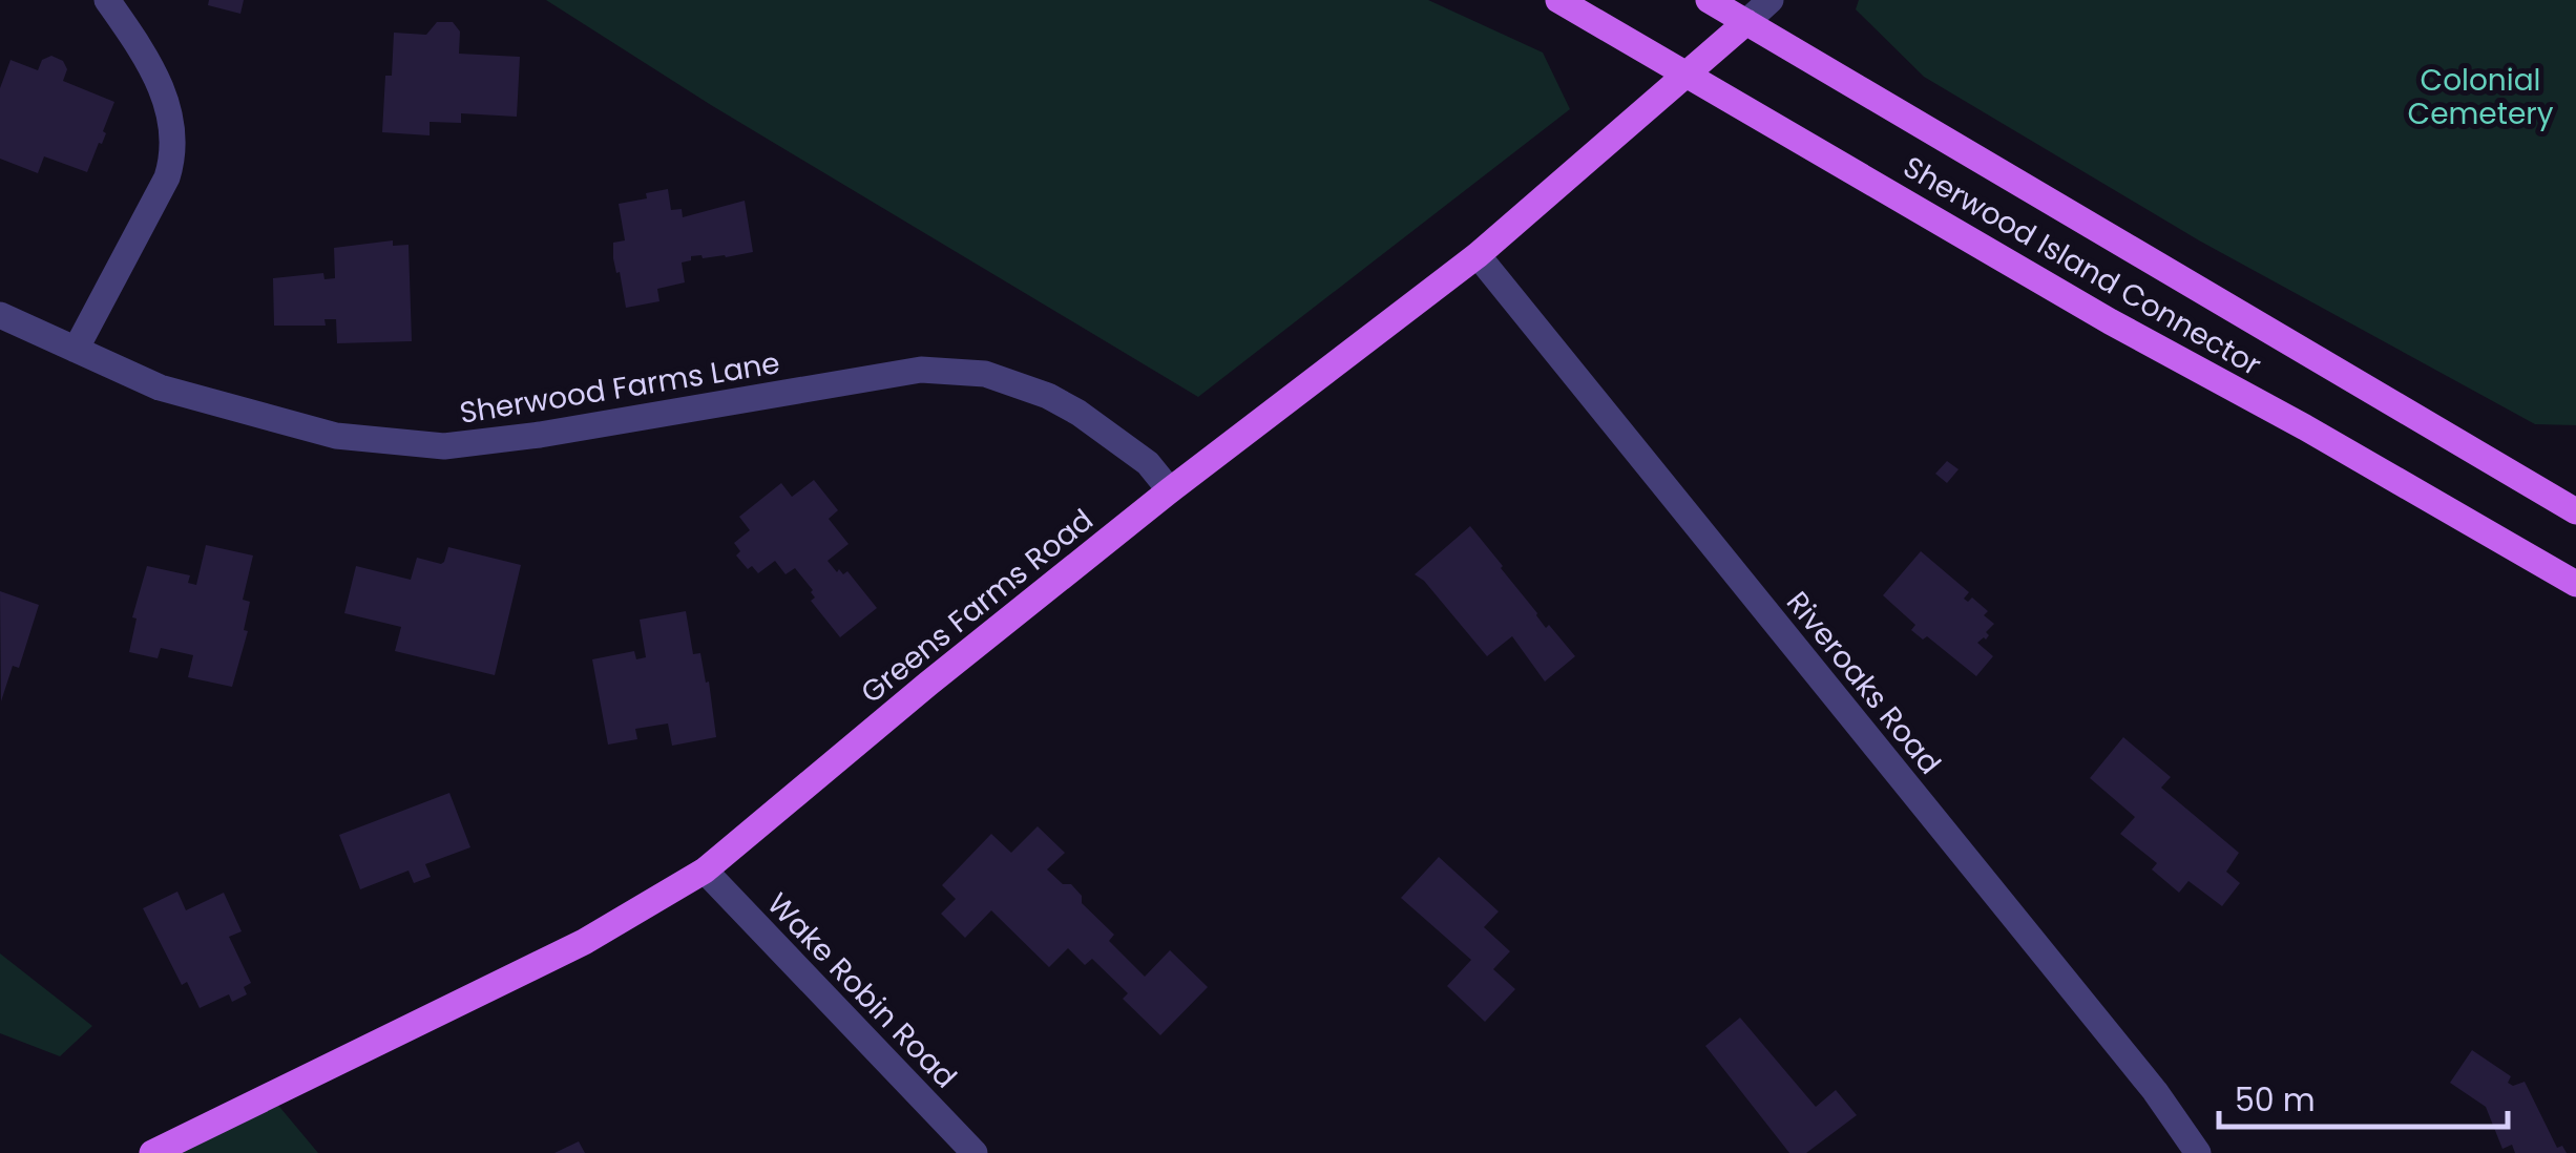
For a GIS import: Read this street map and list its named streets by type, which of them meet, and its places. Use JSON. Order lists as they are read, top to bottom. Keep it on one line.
{"streets":{"main road":["Sherwood Island Connector","Greens Farms Road"],"street":["Sherwood Farms Lane","Riveroaks Road","Wake Robin Road"]},"crossings":[["Sherwood Island Connector","Greens Farms Road"],["Sherwood Farms Lane","Greens Farms Road"],["Greens Farms Road","Riveroaks Road"],["Greens Farms Road","Wake Robin Road"]],"parks":["Colonial Cemetery"],"scale_bar":"50 m"}
